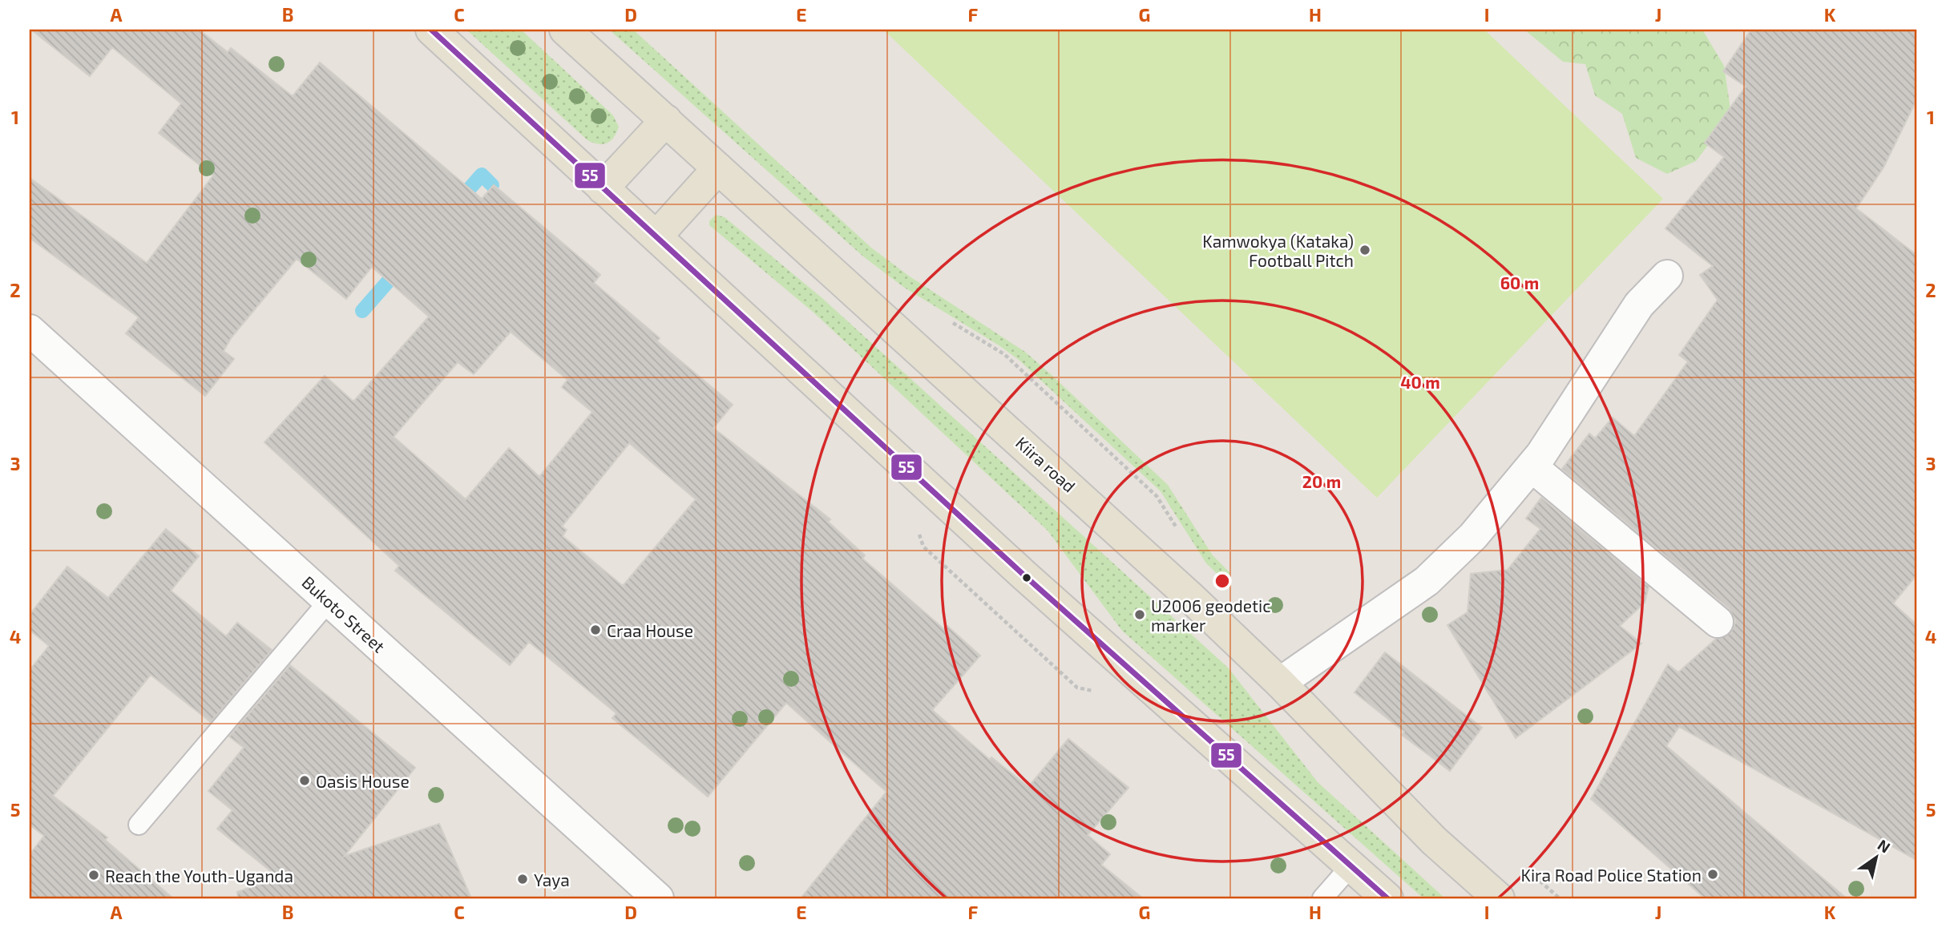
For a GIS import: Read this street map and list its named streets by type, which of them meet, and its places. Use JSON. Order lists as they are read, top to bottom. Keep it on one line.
{"streets":{"main road":["Kiira road"],"street":["Bukoto Street"]},"places":["Kamwokya (Kataka) Football Pitch","U2006 geodetic marker","Craa House","Oasis House","Kira Road Police Station","Reach the Youth-Uganda","Yaya"],"lines":["transit line 55"],"north":"top right","grid":{"columns":["A","B","C","D","E","F","G","H","I","J","K"],"rows":["1","2","3","4","5"]},"rings":["60 m","40 m","20 m"]}
